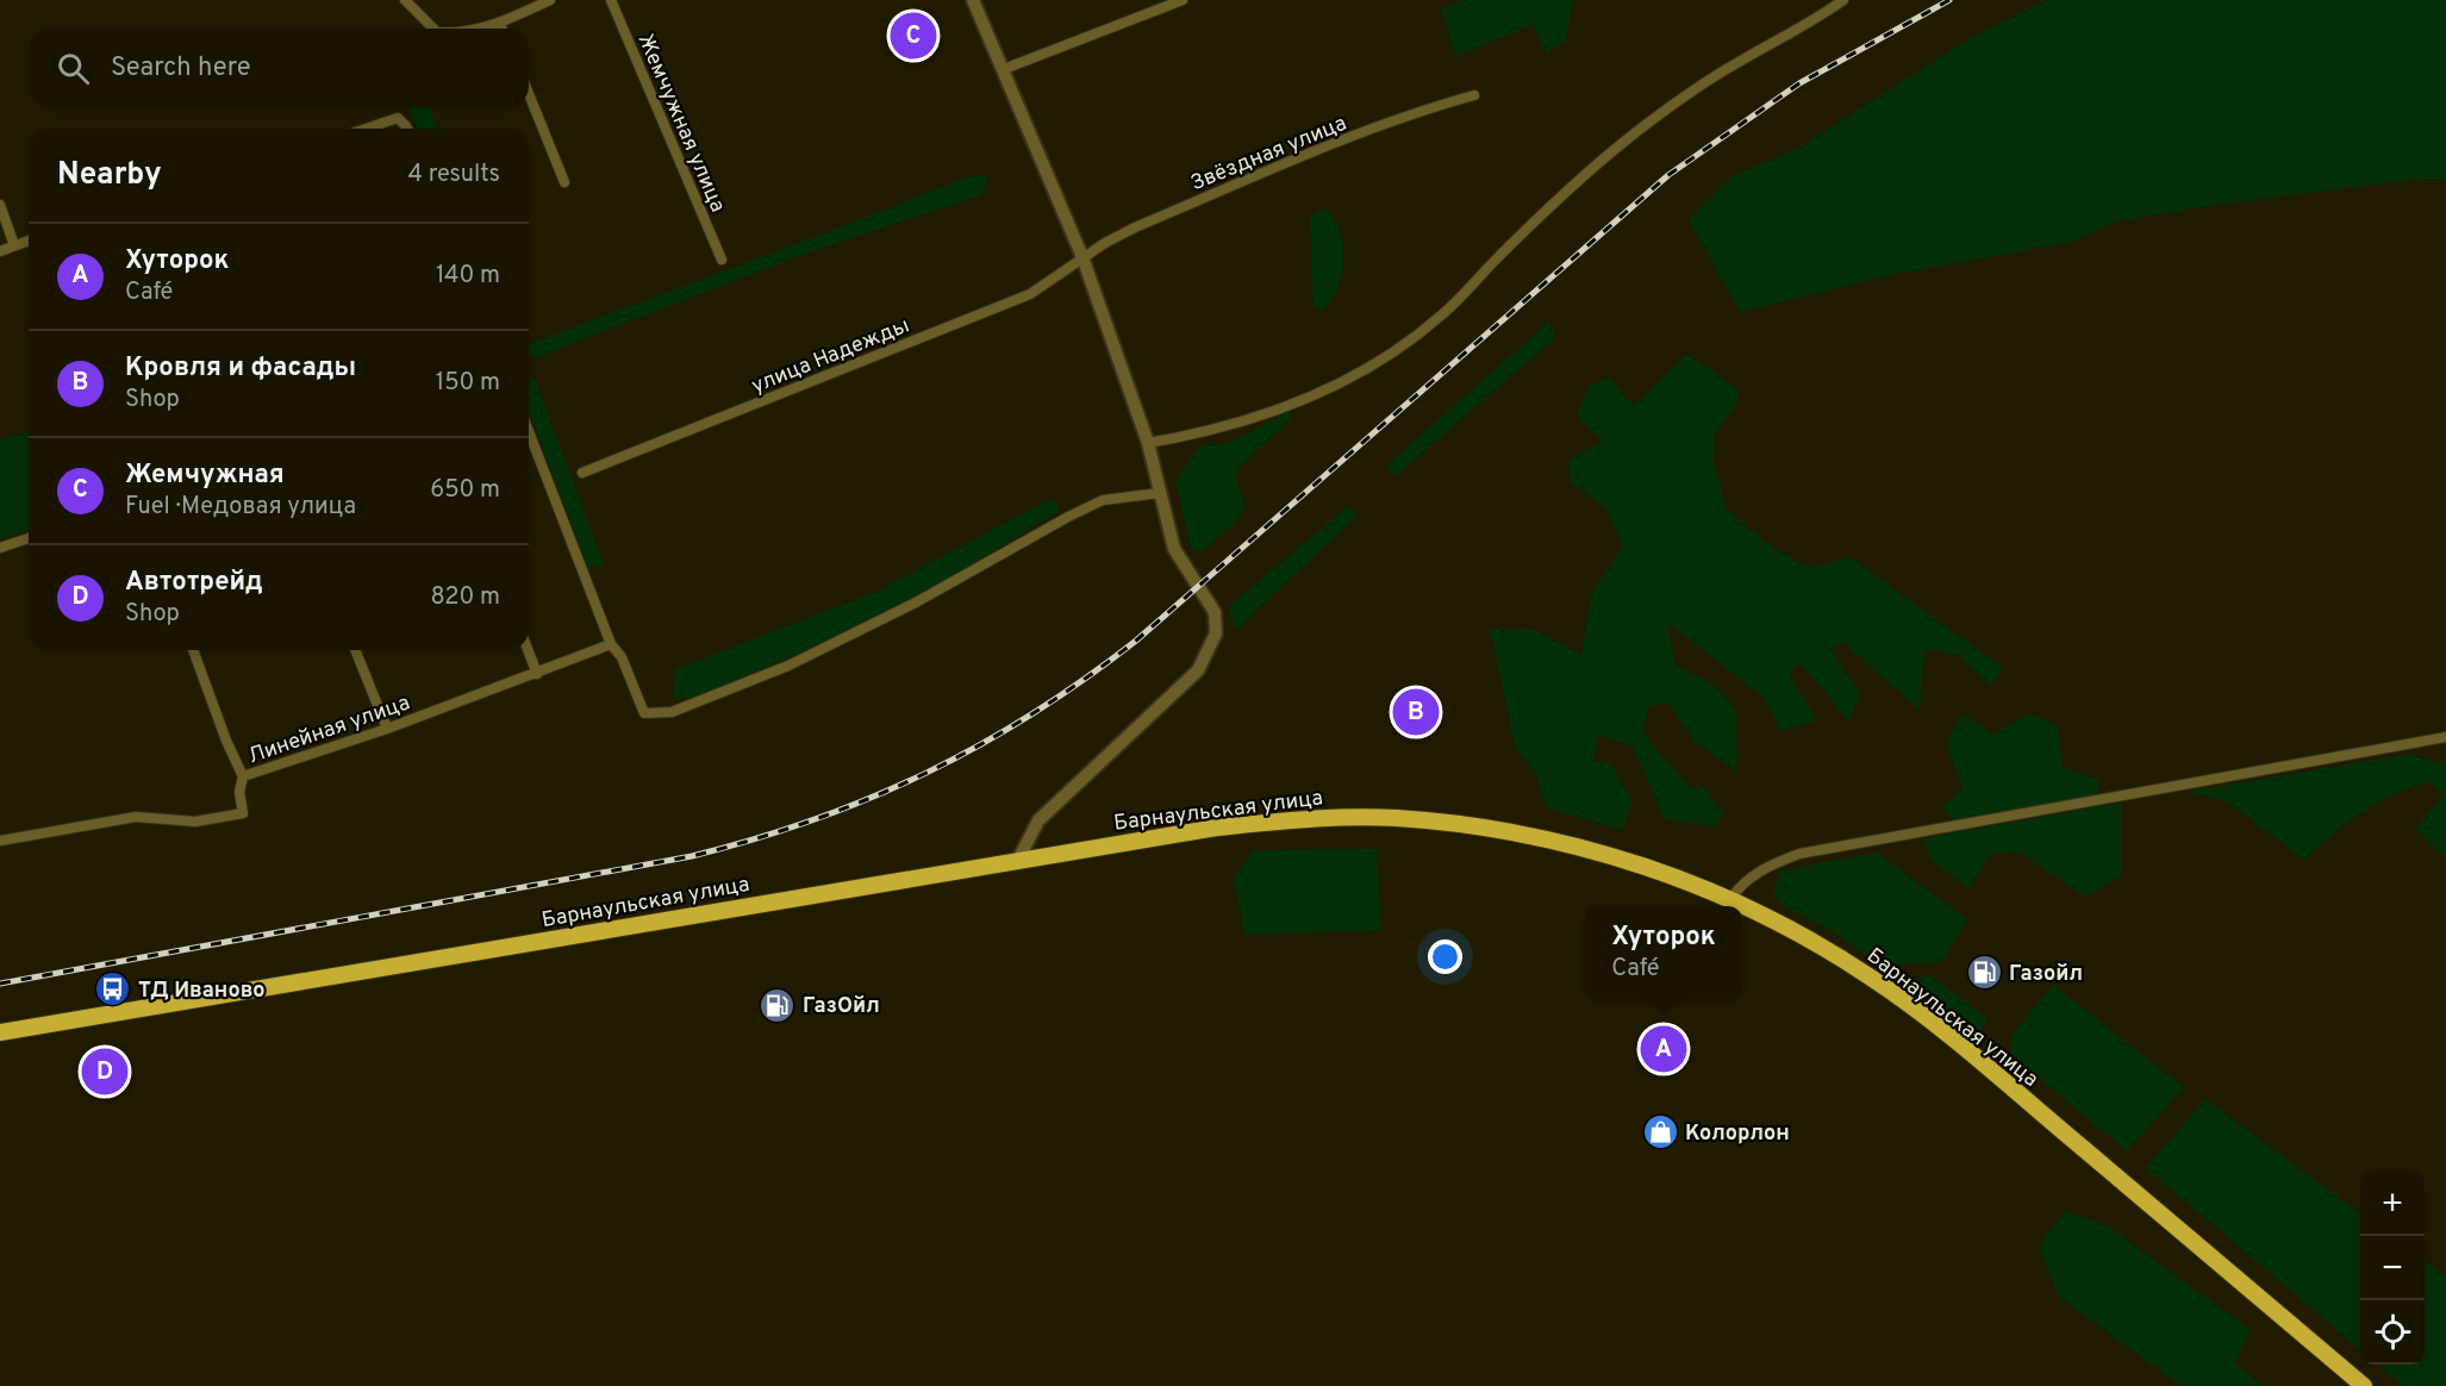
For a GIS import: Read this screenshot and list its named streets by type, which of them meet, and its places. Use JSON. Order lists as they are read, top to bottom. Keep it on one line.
{"streets":{"highway":["Барнаульская улица"],"street":["Жемчужная улица","Звёздная улица","улица Надежды","Линейная улица"]},"crossings":[["Звёздная улица","улица Надежды"]],"places":{"fuel station":["Газойл","ГазОйл"],"bus stop":["ТД Иваново"],"shop":["Колорлон"]},"page":{"pins":["C","B","A","D"],"search":"Search here","heading":["Nearby","4 results"],"list":[{"mark":"A","name":"Хуторок","note":"Café","value":"140 m"},{"mark":"B","name":"Кровля и фасады","note":"Shop","value":"150 m"},{"mark":"C","name":"Жемчужная","note":"Fuel · Медовая улица","value":"650 m"},{"mark":"D","name":"Автотрейд","note":"Shop","value":"820 m"}],"popup":["Хуторок","Café"],"map_buttons":["+","−"]}}
